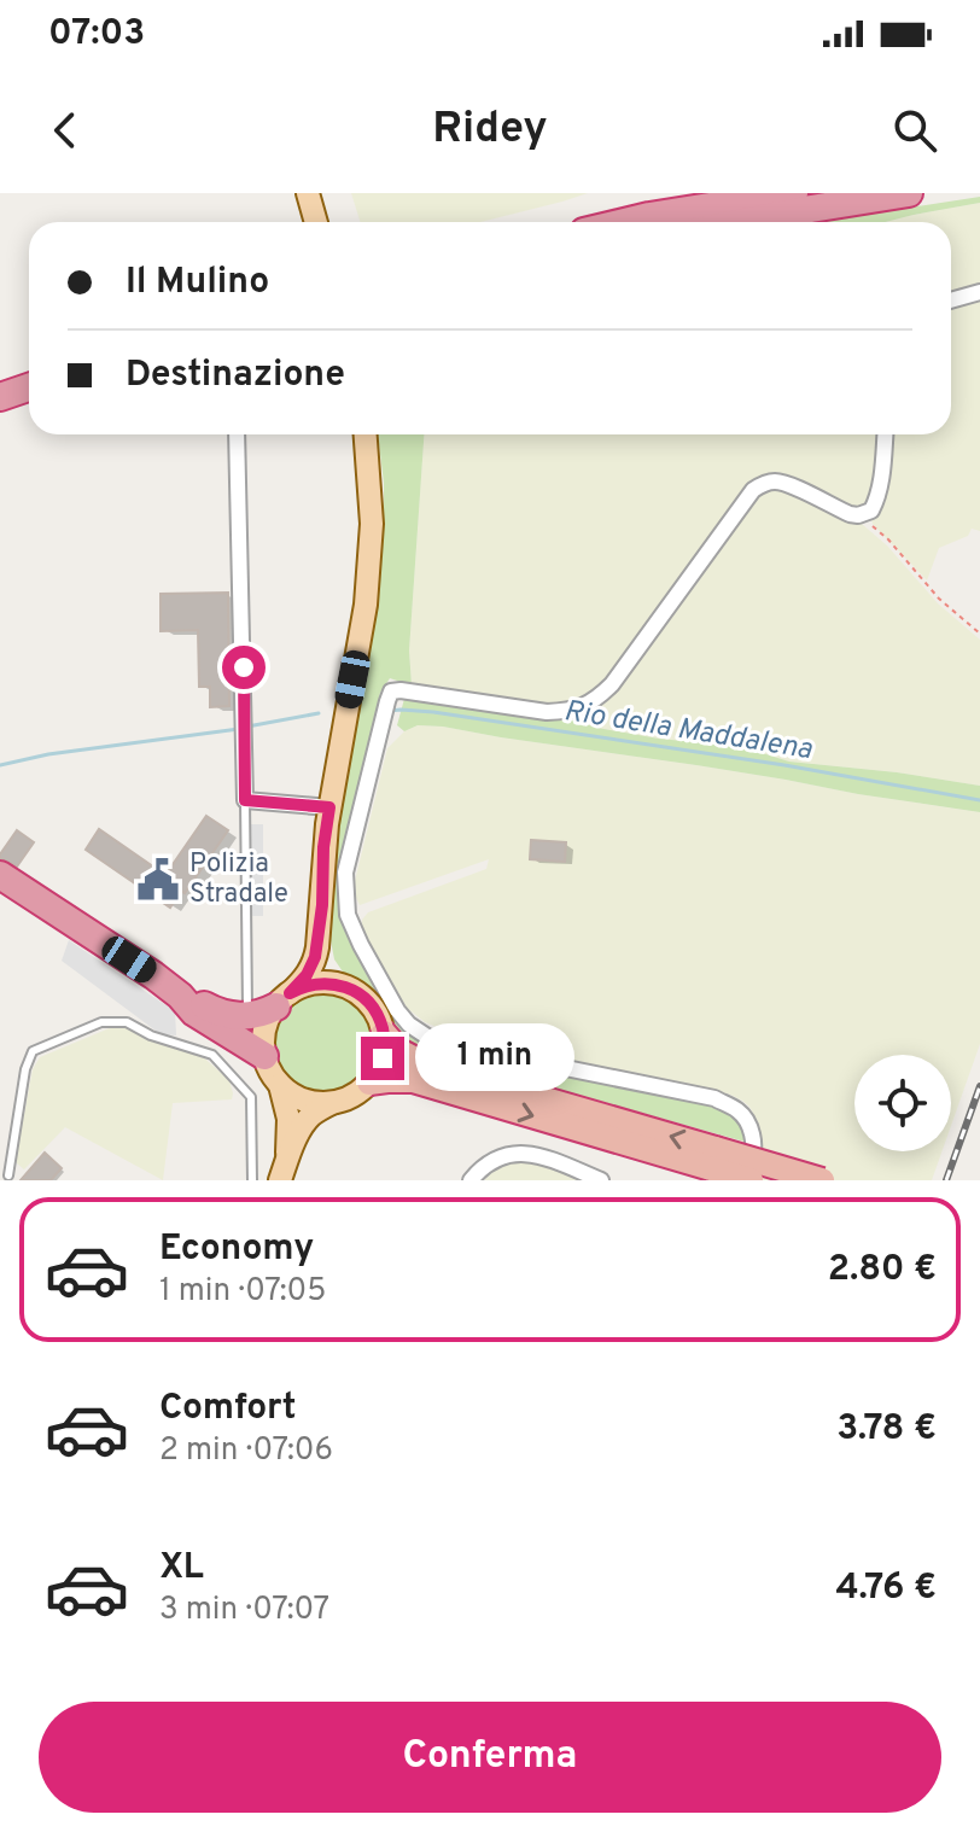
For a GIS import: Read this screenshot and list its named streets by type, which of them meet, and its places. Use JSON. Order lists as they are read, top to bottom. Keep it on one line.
{"water":["Rio della Maddalena"],"places":{"public building":["Polizia Stradale"]},"page":{"status":"07:03","header":"Ridey","banner":["Il Mulino","Destinazione"],"bubble":"1 min","list":[{"name":"Economy","note":"1 min · 07:05","value":"2.80 €"},{"name":"Comfort","note":"2 min · 07:06","value":"3.78 €"},{"name":"XL","note":"3 min · 07:07","value":"4.76 €"}],"buttons":"Conferma"}}
